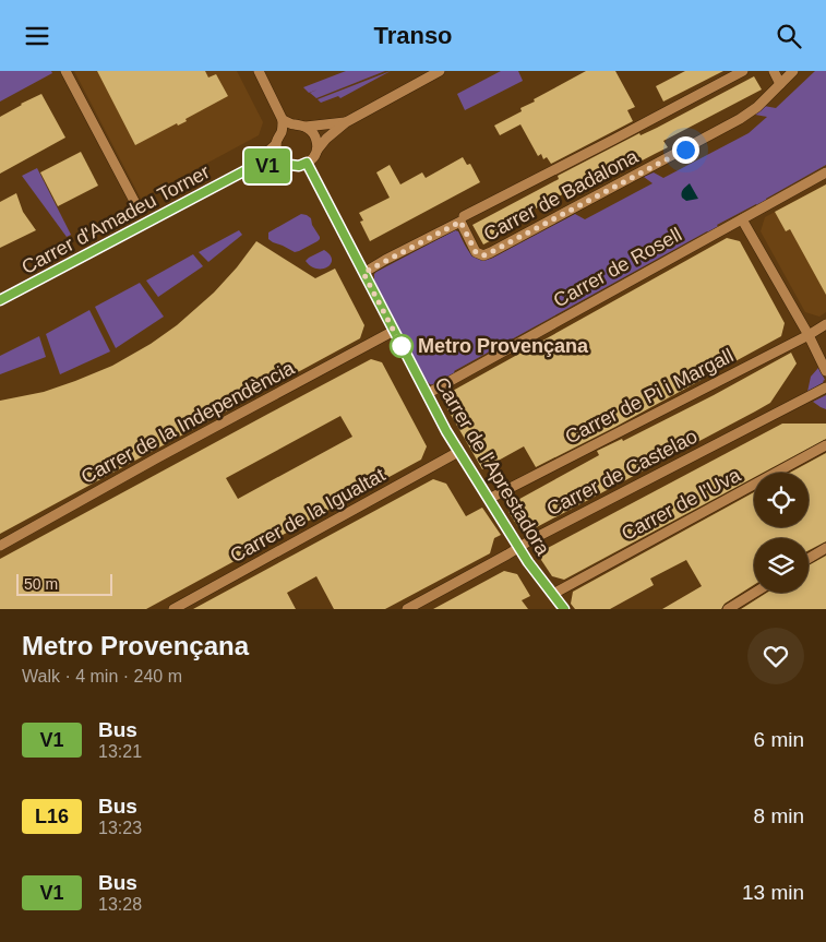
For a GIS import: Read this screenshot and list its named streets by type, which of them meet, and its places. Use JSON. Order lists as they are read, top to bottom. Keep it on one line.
{"streets":{"street":["Carrer de Badalona","Carrer d'Amadeu Torner","Carrer de Rosell","Carrer de Pi i Margall","Carrer de la Independència","Carrer de l'Aprestadora","Carrer de Castelao","Carrer de l'Uva","Carrer de la Igualtat"]},"crossings":[["Carrer de Badalona","Carrer de l'Aprestadora"],["Carrer d'Amadeu Torner","Carrer de l'Aprestadora"],["Carrer de Rosell","Carrer de l'Aprestadora"],["Carrer de Pi i Margall","Carrer de l'Aprestadora"],["Carrer de la Independència","Carrer de l'Aprestadora"],["Carrer de l'Aprestadora","Carrer de Castelao"],["Carrer de l'Aprestadora","Carrer de l'Uva"],["Carrer de l'Aprestadora","Carrer de la Igualtat"]],"places":["Metro Provençana"],"lines":["bus line V1"],"scale_bar":"50 m","page":{"header":"Transo","on_map":"V1","scale":"50 m","heading":["Metro Provençana","Walk · 4 min · 240 m"],"list":[{"mark":"V1","name":"Bus","note":"13:21","value":"6 min"},{"mark":"L16","name":"Bus","note":"13:23","value":"8 min"},{"mark":"V1","name":"Bus","note":"13:28","value":"13 min"}]}}
